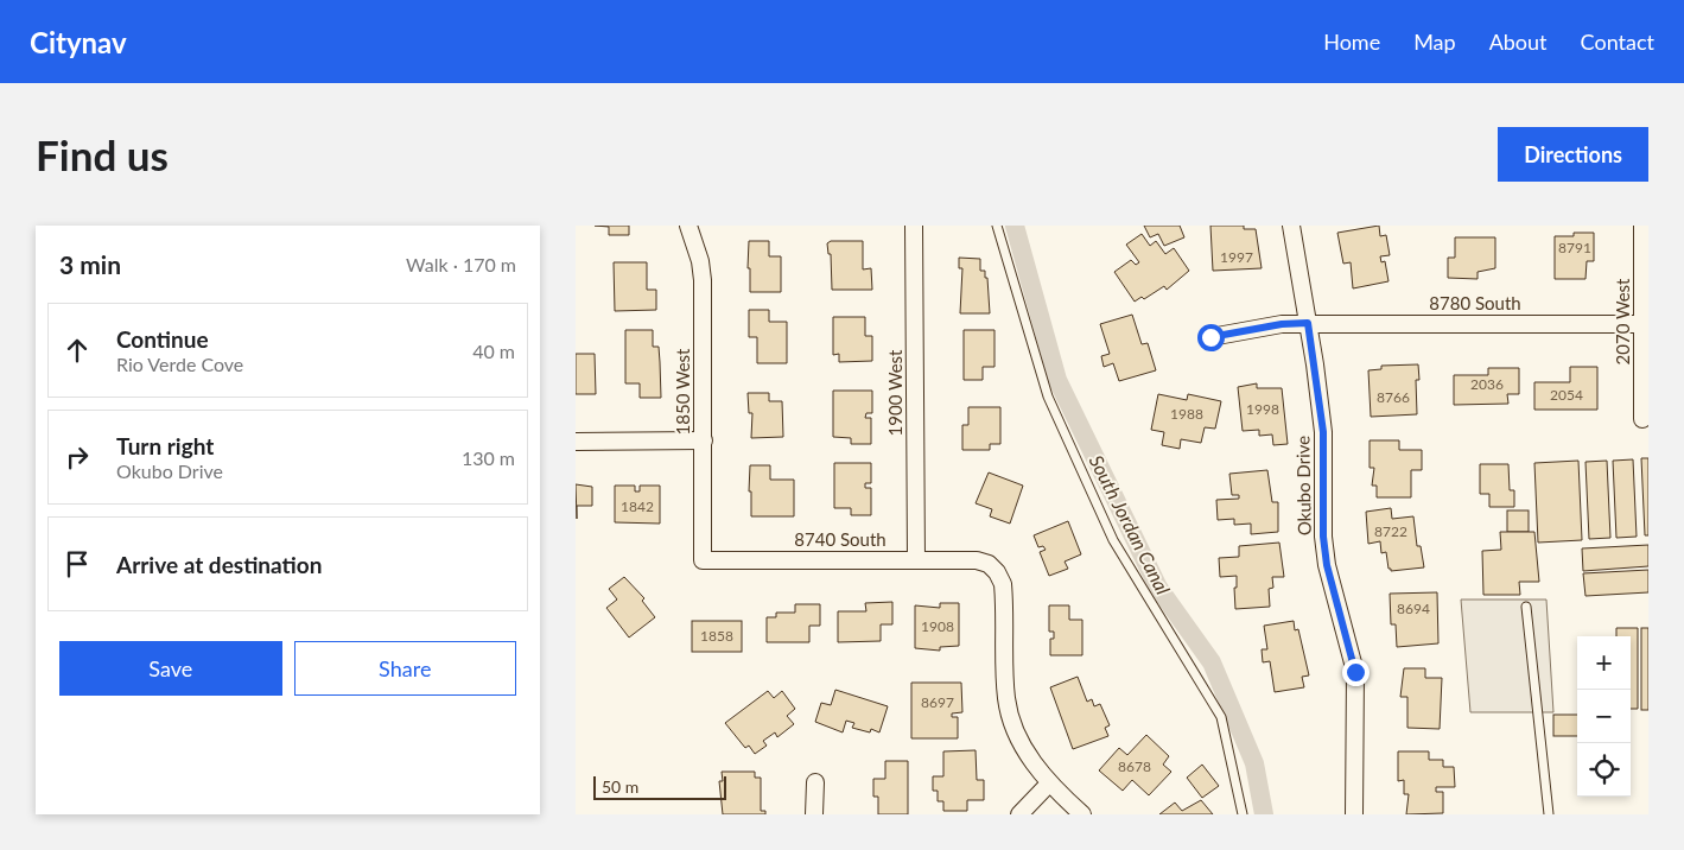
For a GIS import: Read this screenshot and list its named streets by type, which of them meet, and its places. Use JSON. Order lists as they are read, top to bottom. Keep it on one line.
{"streets":{"street":["8780 South","2070 West","1850 West","1900 West","Okubo Drive","8740 South"]},"crossings":[["8780 South","2070 West"],["8780 South","Okubo Drive"],["1850 West","8740 South"],["1900 West","8740 South"]],"water":["South Jordan Canal"],"house_numbers":["8791","1997","2036","2054","8766","1998","1988","1842","8722","8694","1908","1858","8697","8678"],"scale_bar":"50 m","page":{"header":"Citynav","nav":["Home","Map","About","Contact"],"buttons":["Directions",["Save","Share"]],"title":"Find us","heading":["3 min","Walk · 170 m"],"list":[["Continue","Rio Verde Cove","40 m"],["Turn right","Okubo Drive","130 m"],"Arrive at destination"],"map_buttons":["+","−"],"scale":"50 m"}}
